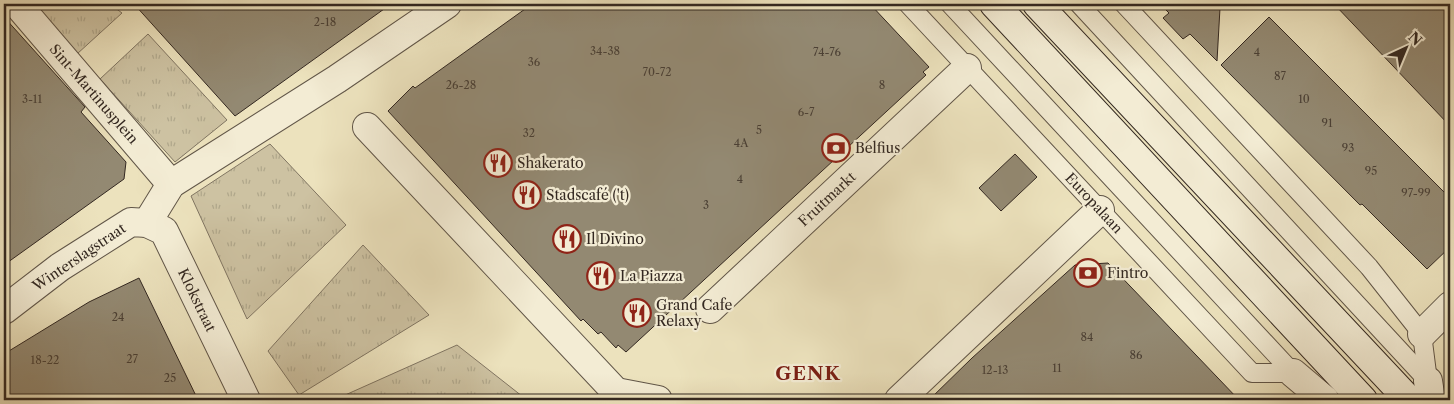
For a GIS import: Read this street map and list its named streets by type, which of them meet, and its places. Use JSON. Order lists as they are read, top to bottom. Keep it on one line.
{"streets":{"street":["Sint-Martinusplein","Fruitmarkt","Winterslagstraat","Klokstraat"],"lane":["Europalaan"]},"crossings":[["Fruitmarkt","Europalaan"],["Winterslagstraat","Klokstraat"]],"districts":["GENK"],"places":{"bank":["Belfius","Fintro"],"restaurant":["Shakerato","Stadscafé ('t)","Il Divino","La Piazza","Grand Cafe Relaxy"]},"house_numbers":["2-18","34-38","74-76","4","36","70-72","87","26-28","8","3-11","10","6-7","91","5","32","4A","93","95","4","97-99","3","24","84","86","27","18-22","11","12-13","25"],"north":"top right"}
